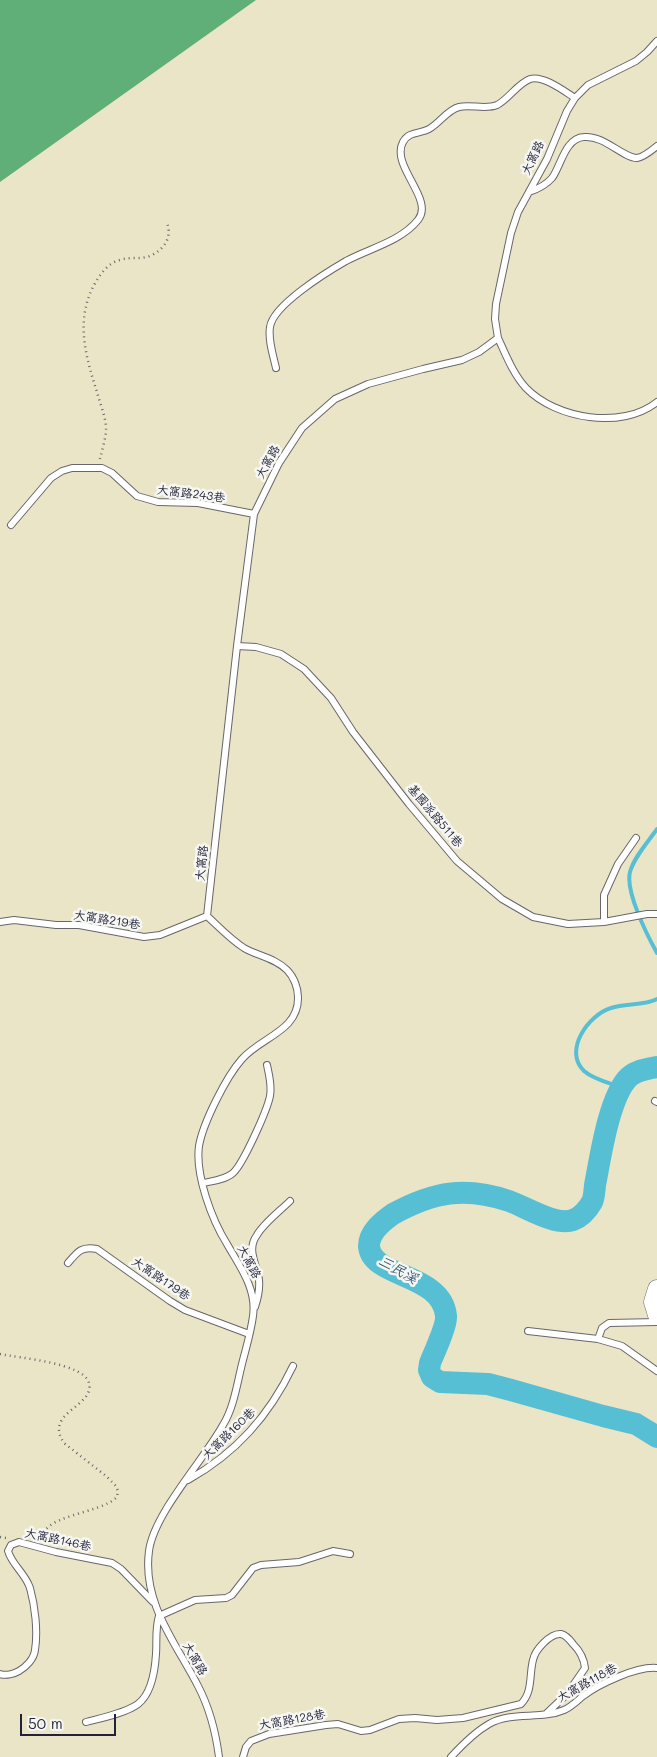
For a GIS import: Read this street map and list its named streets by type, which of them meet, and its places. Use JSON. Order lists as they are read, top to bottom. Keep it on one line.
{"streets":{"lane":["大窩路","大窩路243巷","基國派路511巷","大窩路219巷","大窩路179巷","大窩路160巷","大窩路146巷","大窩路118巷","大窩路128巷"]},"crossings":[["大窩路","大窩路243巷"],["大窩路","基國派路511巷"],["大窩路","大窩路219巷"],["大窩路","大窩路179巷"],["大窩路","大窩路160巷"],["大窩路","大窩路146巷"],["大窩路118巷","大窩路128巷"]],"water":["三民溪"],"scale_bar":"50 m"}
